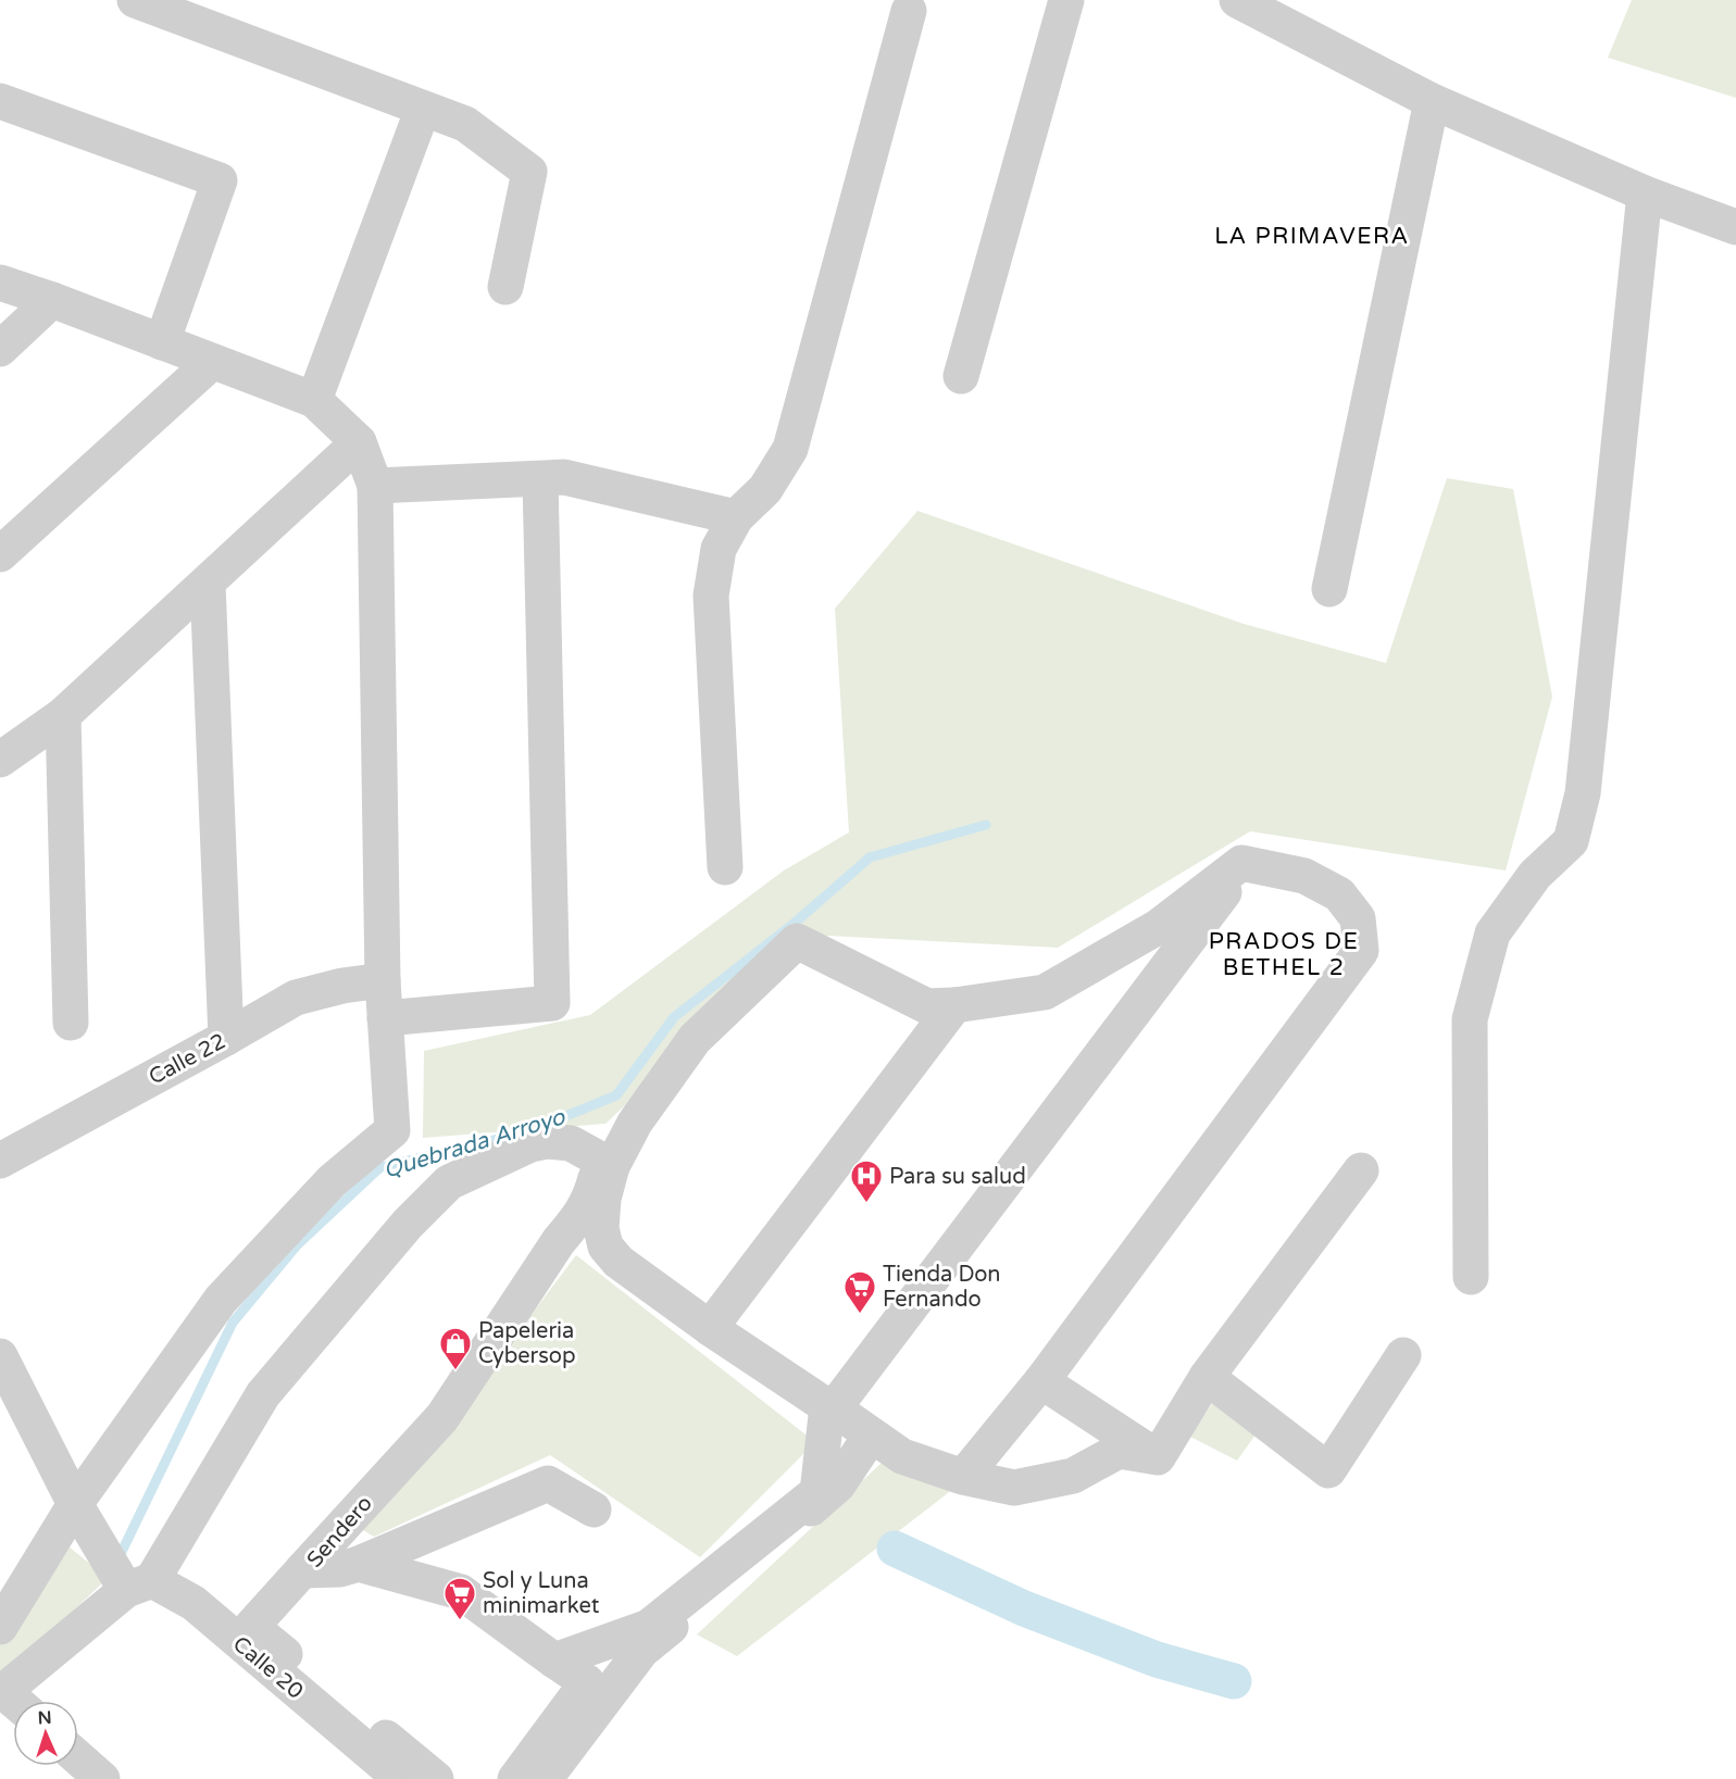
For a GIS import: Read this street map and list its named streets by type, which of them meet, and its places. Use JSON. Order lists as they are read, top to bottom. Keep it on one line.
{"streets":{"street":["Calle 22","Sendero","Calle 20"]},"districts":["LA PRIMAVERA","PRADOS DE BETHEL 2"],"water":["Quebrada Arroyo"],"places":{"hospital":["Para su salud"],"supermarket":["Tienda Don Fernando","Sol y Luna minimarket"],"shop":["Papeleria Cybersop"]},"north":"top"}
